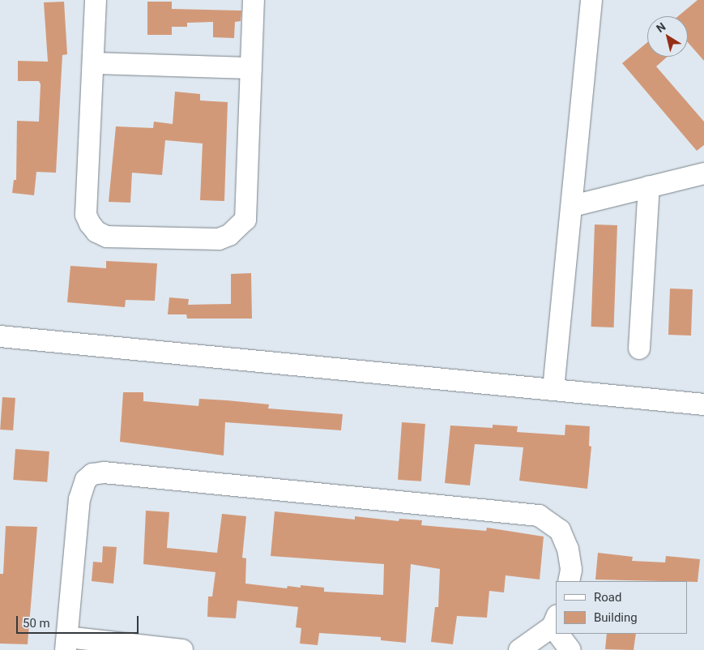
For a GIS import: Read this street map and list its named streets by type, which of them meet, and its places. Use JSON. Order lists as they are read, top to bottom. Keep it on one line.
{"legend":["Road","Building"],"scale_bar":"50 m","north":"top left"}
